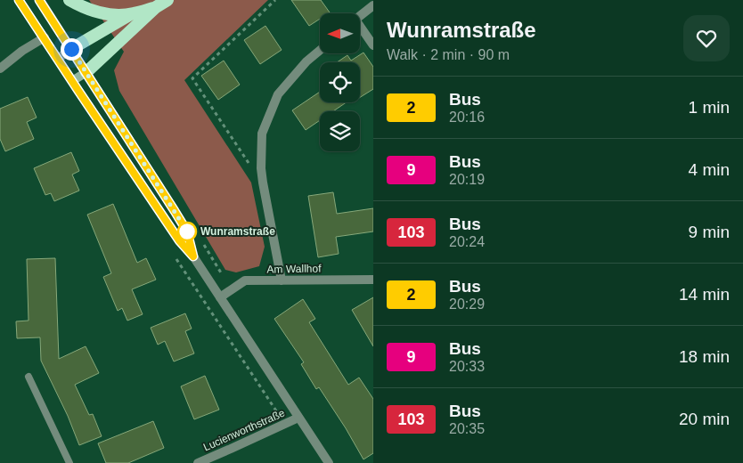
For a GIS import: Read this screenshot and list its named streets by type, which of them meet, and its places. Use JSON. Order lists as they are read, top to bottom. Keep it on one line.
{"streets":{"street":["Am Wallhof","Lucienworthstraße"]},"places":["Wunramstraße"],"lines":["bus line 2"],"north":"left","page":{"heading":["Wunramstraße","Walk · 2 min · 90 m"],"list":[{"mark":"2","name":"Bus","note":"20:16","value":"1 min"},{"mark":"9","name":"Bus","note":"20:19","value":"4 min"},{"mark":"103","name":"Bus","note":"20:24","value":"9 min"},{"mark":"2","name":"Bus","note":"20:29","value":"14 min"},{"mark":"9","name":"Bus","note":"20:33","value":"18 min"},{"mark":"103","name":"Bus","note":"20:35","value":"20 min"}]}}
